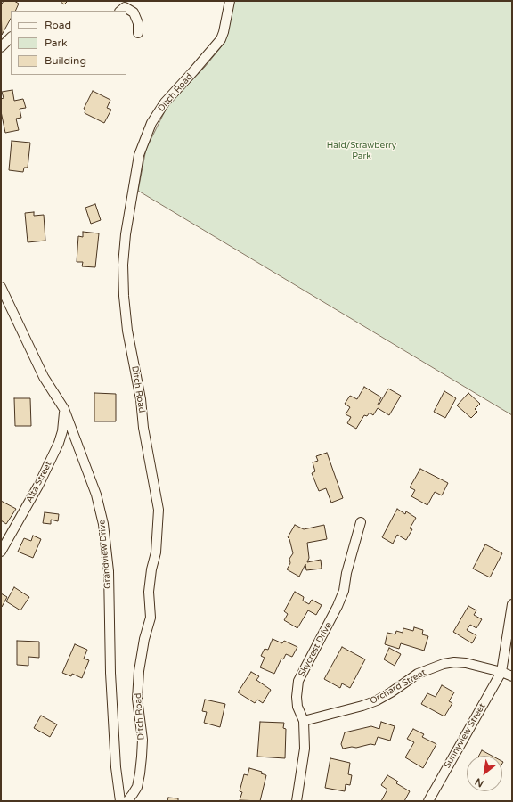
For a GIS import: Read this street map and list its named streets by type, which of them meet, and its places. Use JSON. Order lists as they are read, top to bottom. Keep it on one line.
{"streets":{"street":["Ditch Road","Alta Street","Grandview Drive","Skycrest Drive","Orchard Street","Sunnyview Street"]},"crossings":[["Alta Street","Grandview Drive"],["Skycrest Drive","Orchard Street"],["Orchard Street","Sunnyview Street"]],"parks":["Hald/Strawberry Park"],"legend":["Road","Park","Building"],"north":"bottom left"}
